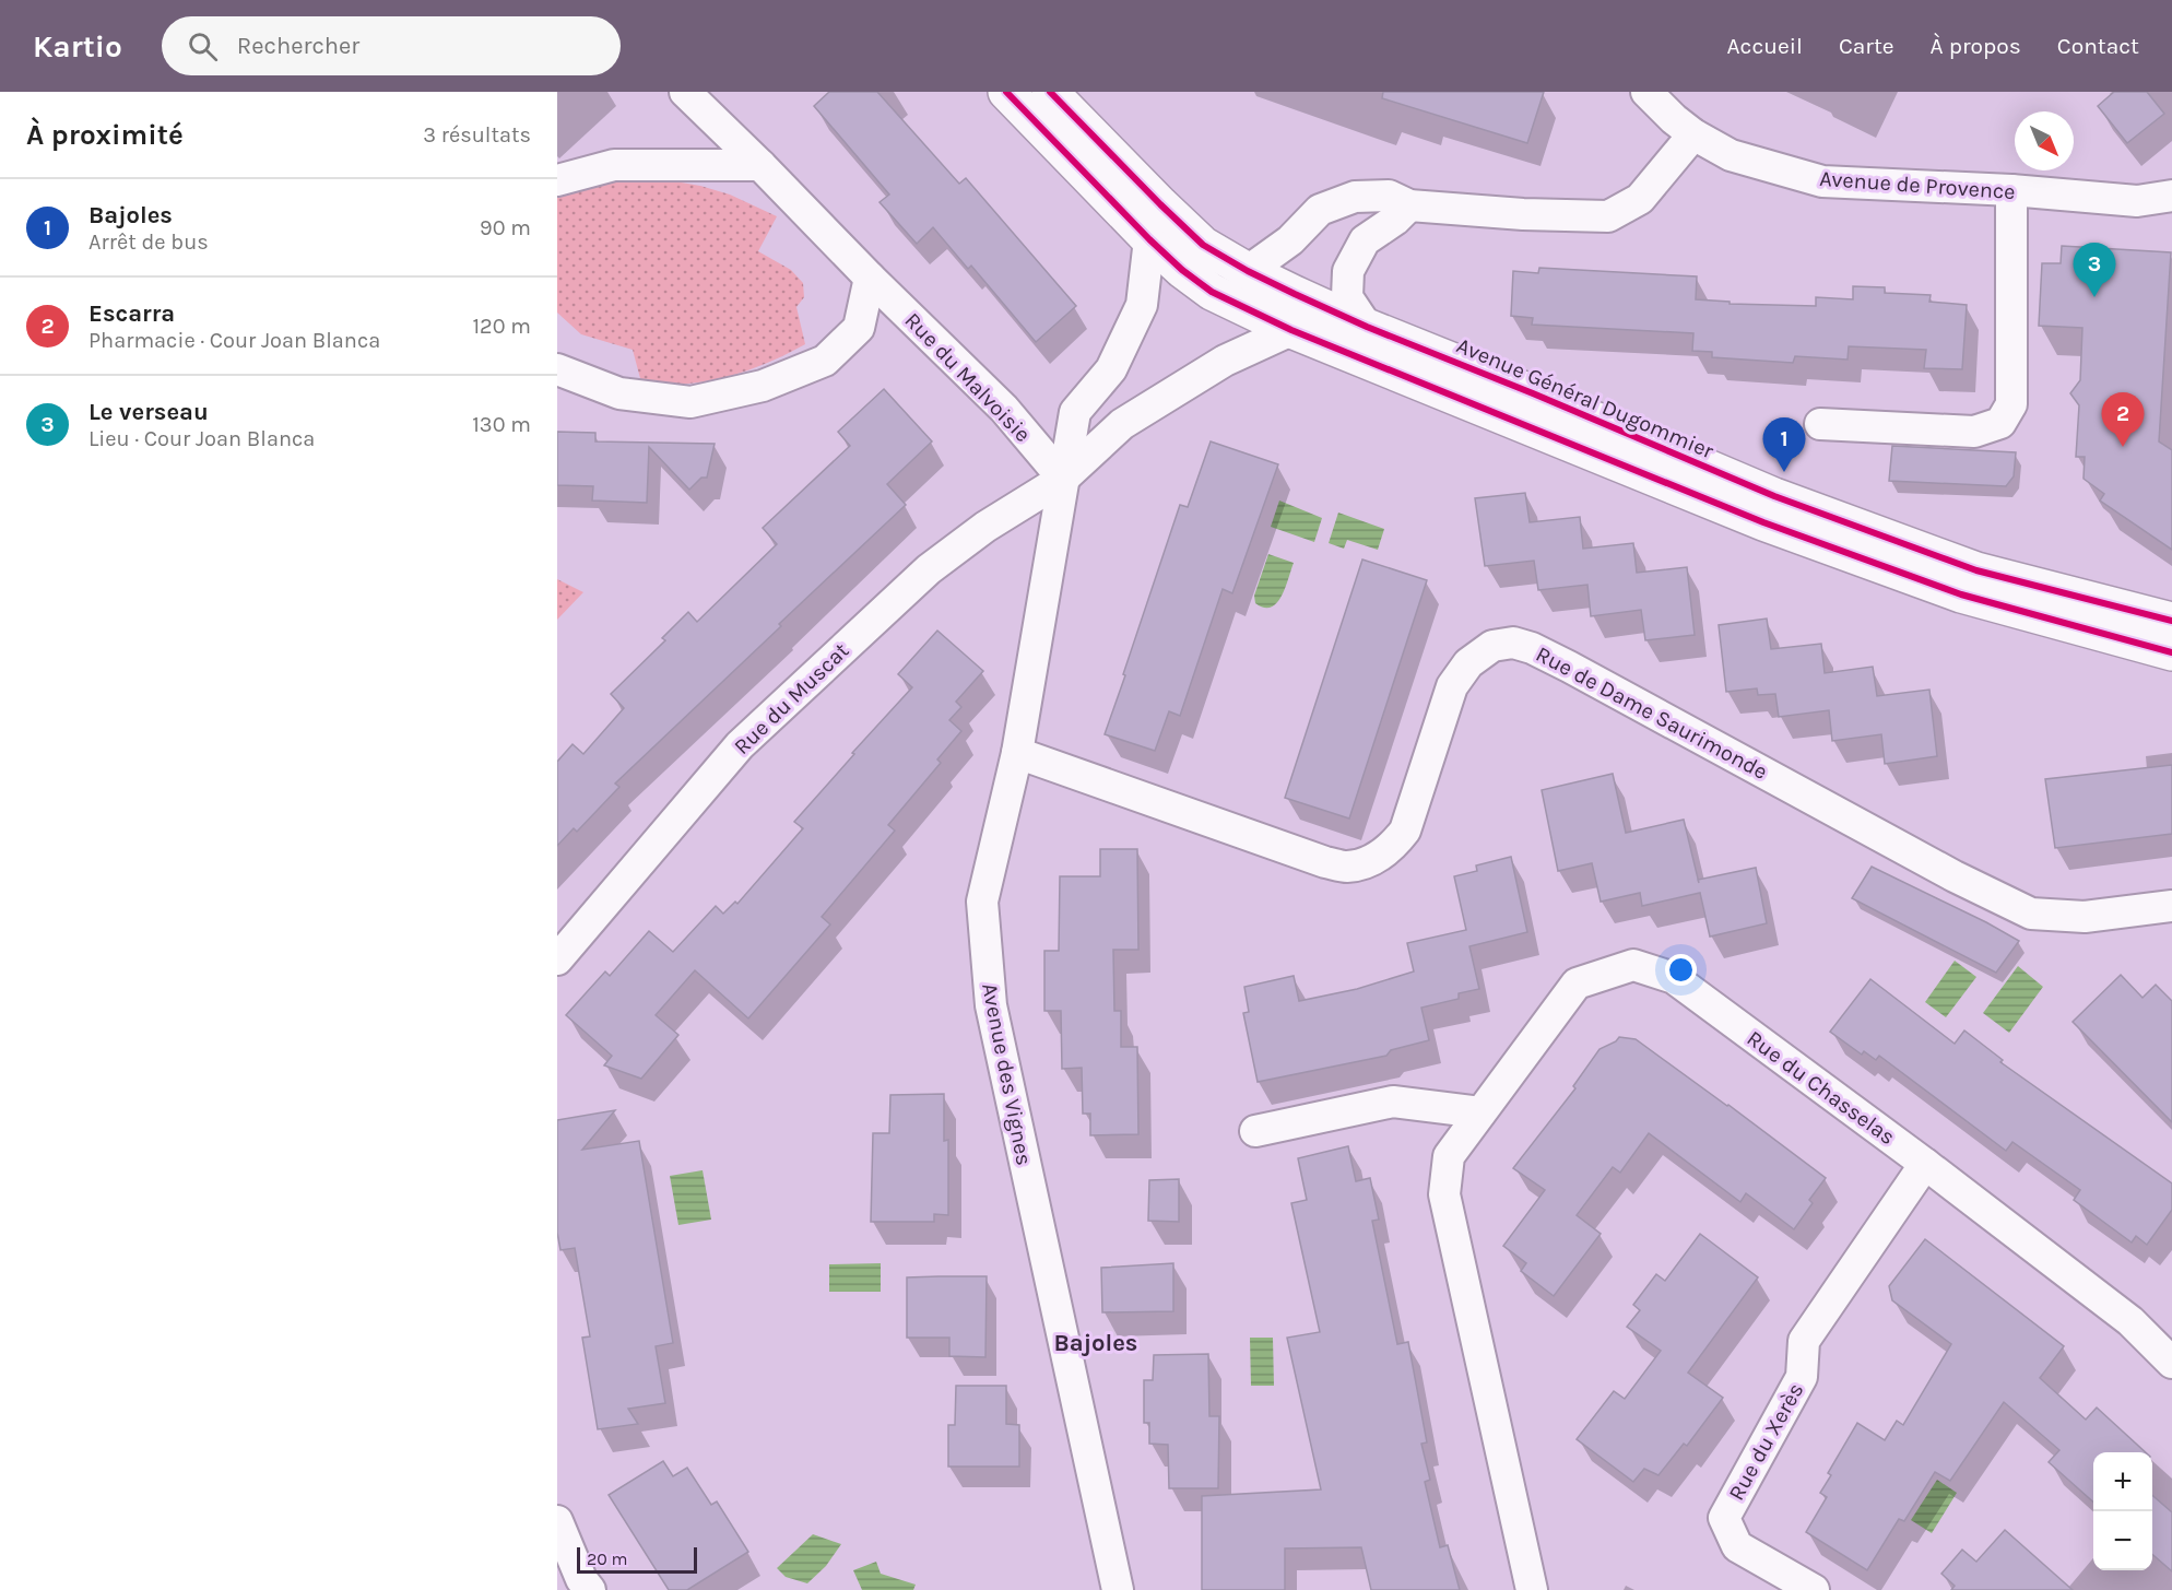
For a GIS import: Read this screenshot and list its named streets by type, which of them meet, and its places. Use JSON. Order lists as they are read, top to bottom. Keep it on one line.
{"streets":{"main road":["Avenue Général Dugommier"],"street":["Avenue de Provence","Rue du Malvoisie","Rue du Muscat","Rue de Dame Saurimonde","Avenue des Vignes","Rue du Chasselas","Rue du Xerès"]},"crossings":[["Rue du Malvoisie","Rue du Muscat"],["Rue du Malvoisie","Avenue des Vignes"],["Rue du Muscat","Avenue des Vignes"],["Rue de Dame Saurimonde","Avenue des Vignes"],["Rue du Chasselas","Rue du Xerès"]],"districts":["Bajoles"],"scale_bar":"20 m","north":"bottom right","page":{"header":"Kartio","search":"Rechercher","nav":["Accueil","Carte","À propos","Contact"],"heading":["À proximité","3 résultats"],"list":[{"mark":"1","name":"Bajoles","note":"Arrêt de bus","value":"90 m"},{"mark":"2","name":"Escarra","note":"Pharmacie · Cour Joan Blanca","value":"120 m"},{"mark":"3","name":"Le verseau","note":"Lieu · Cour Joan Blanca","value":"130 m"}],"pins":["3","2","1"],"map_buttons":["+","−"],"scale":"20 m"}}
